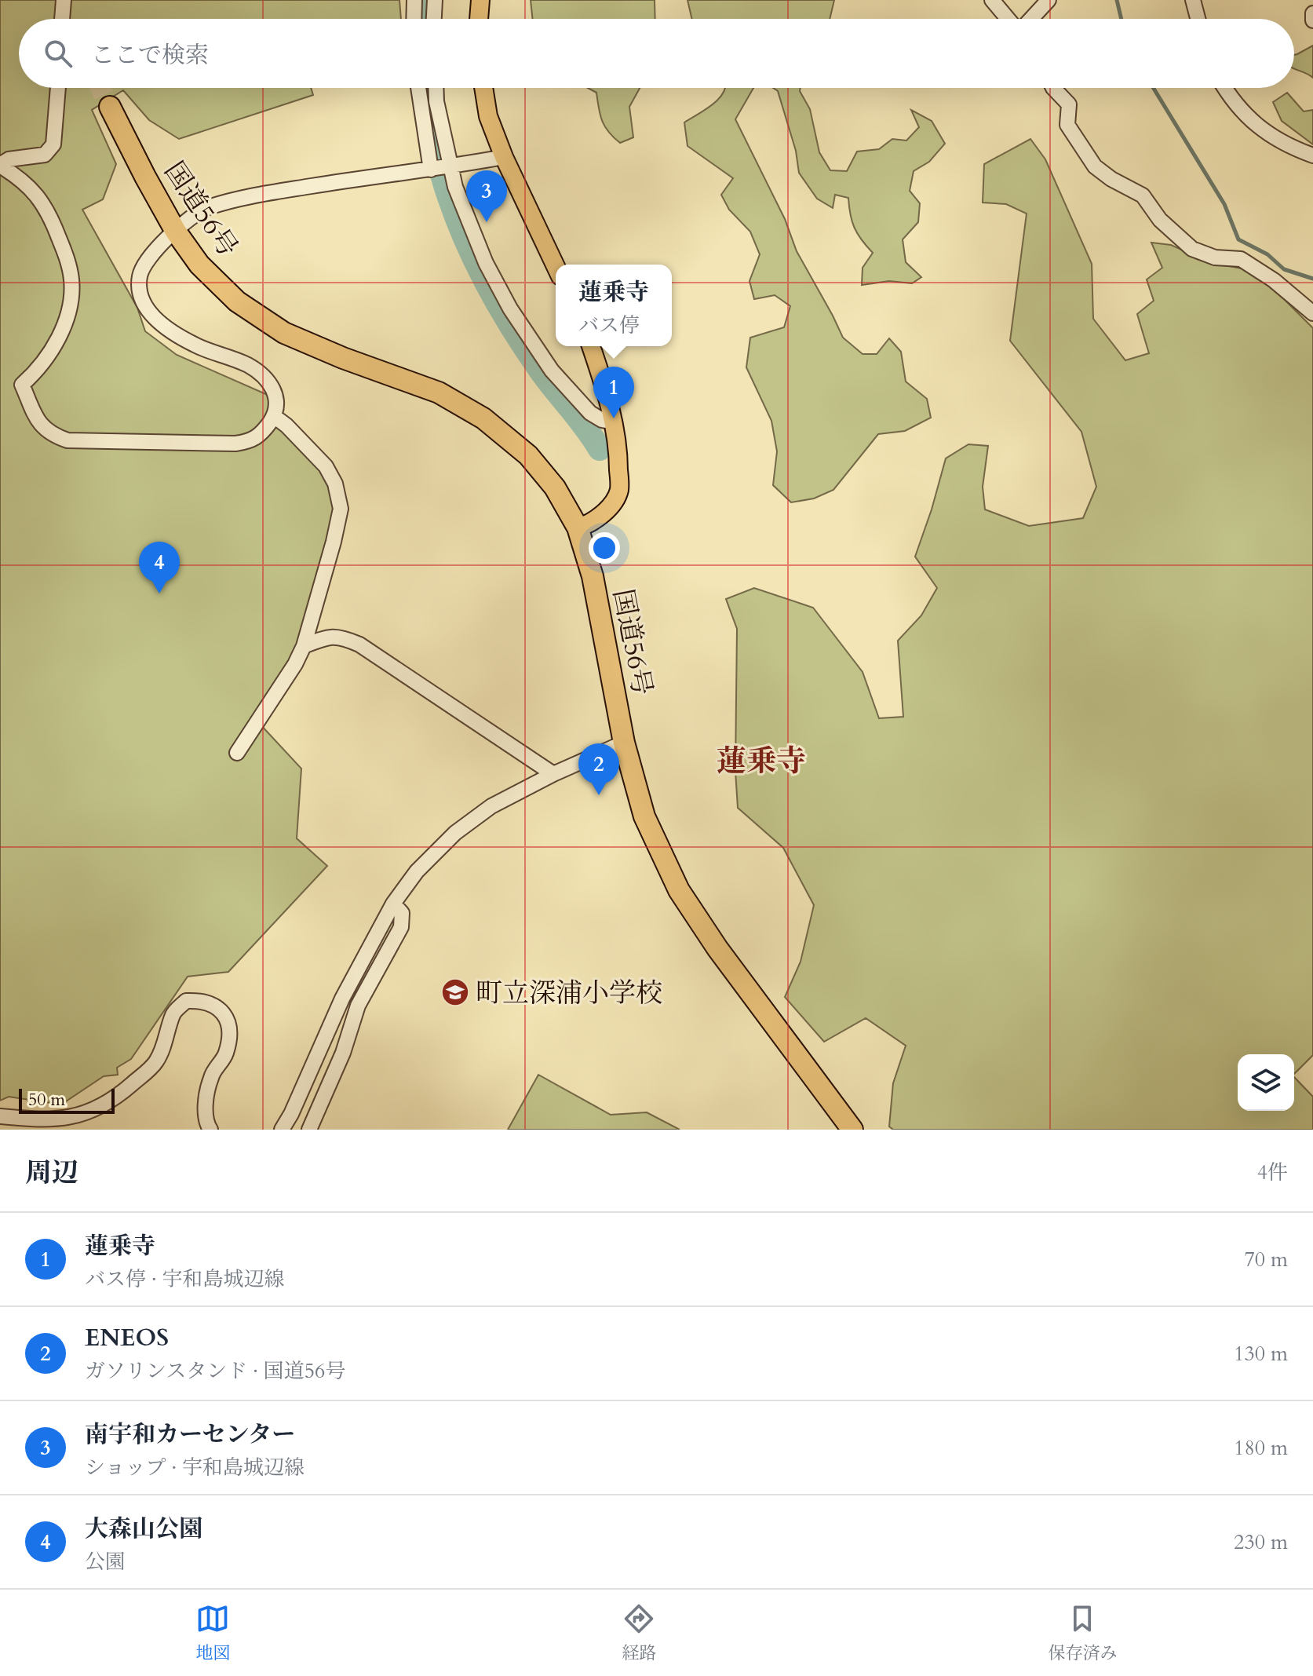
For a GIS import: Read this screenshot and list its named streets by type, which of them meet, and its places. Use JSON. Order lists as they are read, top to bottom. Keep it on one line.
{"streets":{"highway":["国道56号"]},"districts":["蓮乗寺"],"places":{"school or university":["町立深浦小学校"]},"scale_bar":"50 m","page":{"search":"ここで検索","pins":["3","1","4","2"],"popup":["蓮乗寺","バス停"],"scale":"50 m","heading":["周辺","4件"],"list":[{"mark":"1","name":"蓮乗寺","note":"バス停 · 宇和島城辺線","value":"70 m"},{"mark":"2","name":"ENEOS","note":"ガソリンスタンド · 国道56号","value":"130 m"},{"mark":"3","name":"南宇和カーセンター","note":"ショップ · 宇和島城辺線","value":"180 m"},{"mark":"4","name":"大森山公園","note":"公園","value":"230 m"}],"nav":["地図","経路","保存済み"]}}
